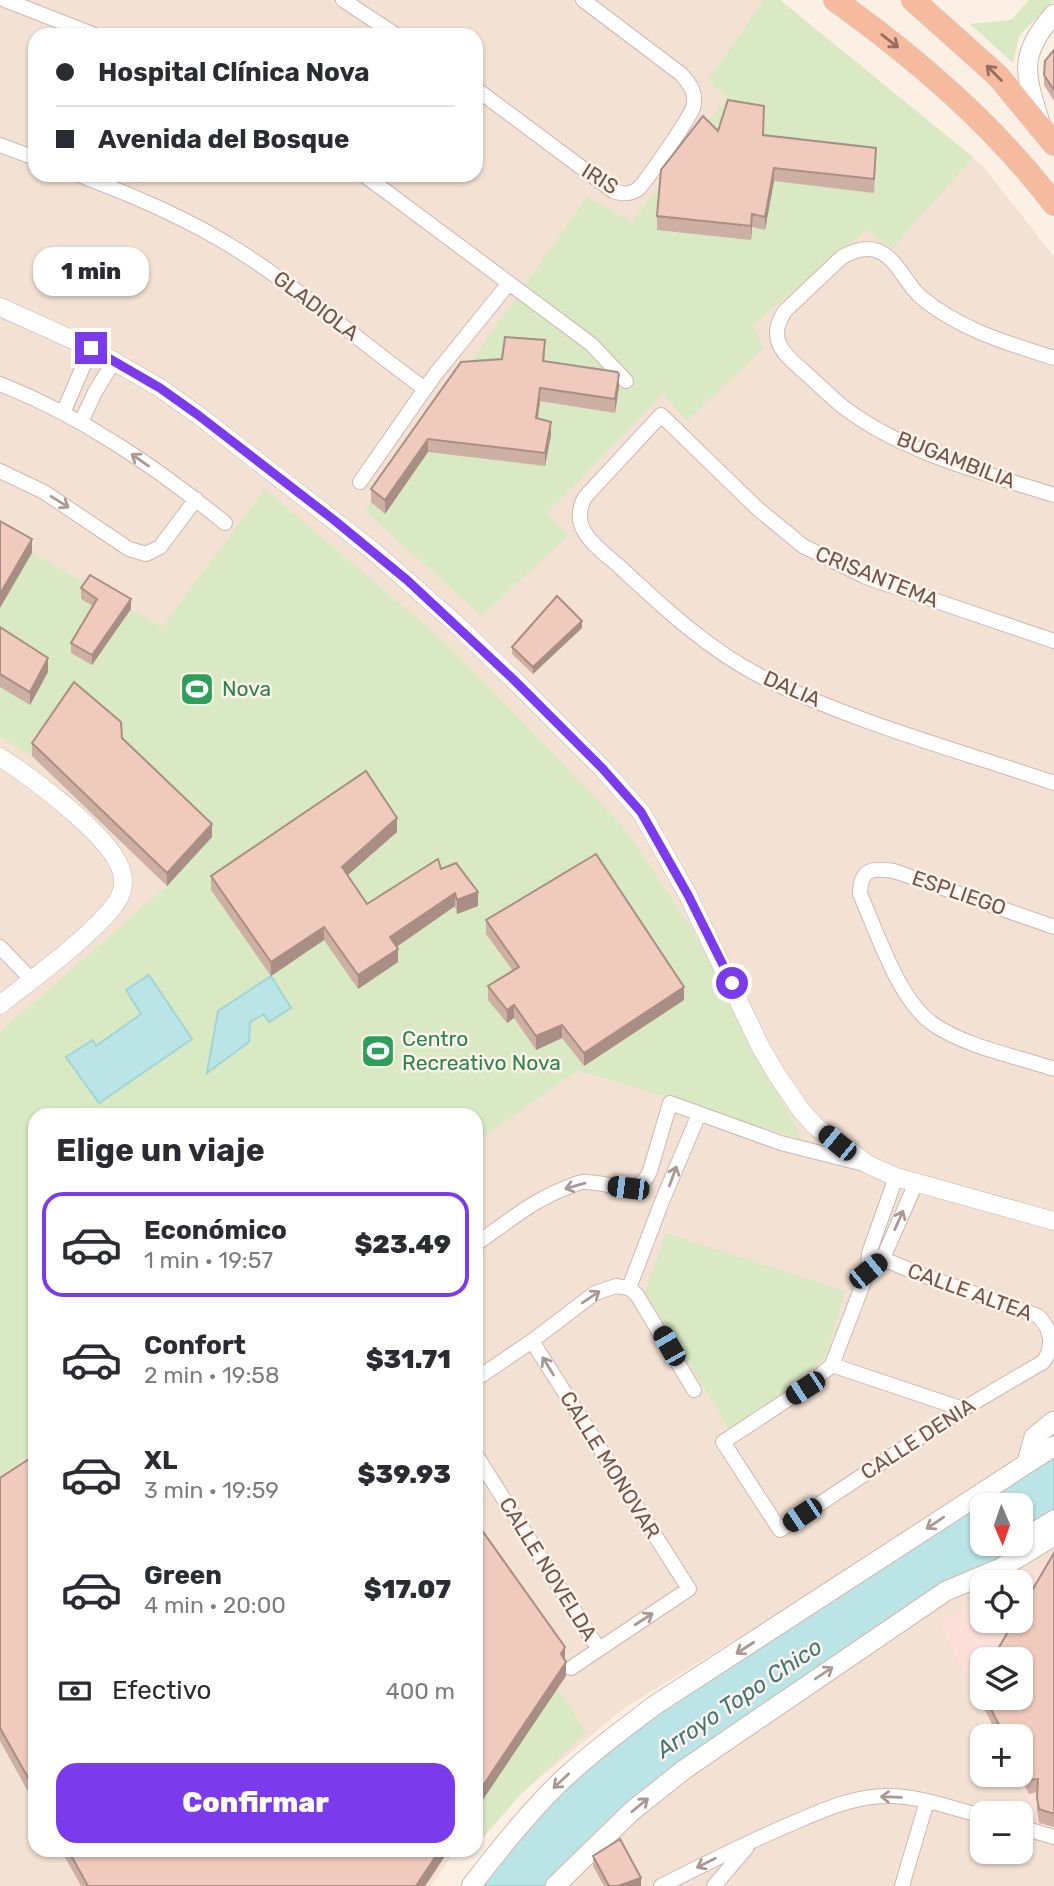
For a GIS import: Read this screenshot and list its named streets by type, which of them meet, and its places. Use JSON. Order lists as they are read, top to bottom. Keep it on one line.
{"streets":{"street":["IRIS","GLADIOLA","BUGAMBILIA","CRISANTEMA","DALIA","ESPLIEGO","CALLE ALTEA","CALLE DENIA","CALLE MONOVAR","CALLE NOVELDA"]},"crossings":[["CRISANTEMA","DALIA"],["CALLE ALTEA","CALLE DENIA"],["CALLE MONOVAR","CALLE NOVELDA"]],"water":["Arroyo Topo Chico"],"places":{"sports":["Nova","Centro Recreativo Nova"]},"north":"bottom","page":{"banner":["Hospital Clínica Nova","Avenida del Bosque"],"bubble":"1 min","heading":"Elige un viaje","list":[{"name":"Económico","note":"1 min · 19:57","value":"$23.49"},{"name":"Confort","note":"2 min · 19:58","value":"$31.71"},{"name":"XL","note":"3 min · 19:59","value":"$39.93"},{"name":"Green","note":"4 min · 20:00","value":"$17.07"}],"map_buttons":["+","−"],"pay":["Efectivo","400 m"],"buttons":"Confirmar"}}
